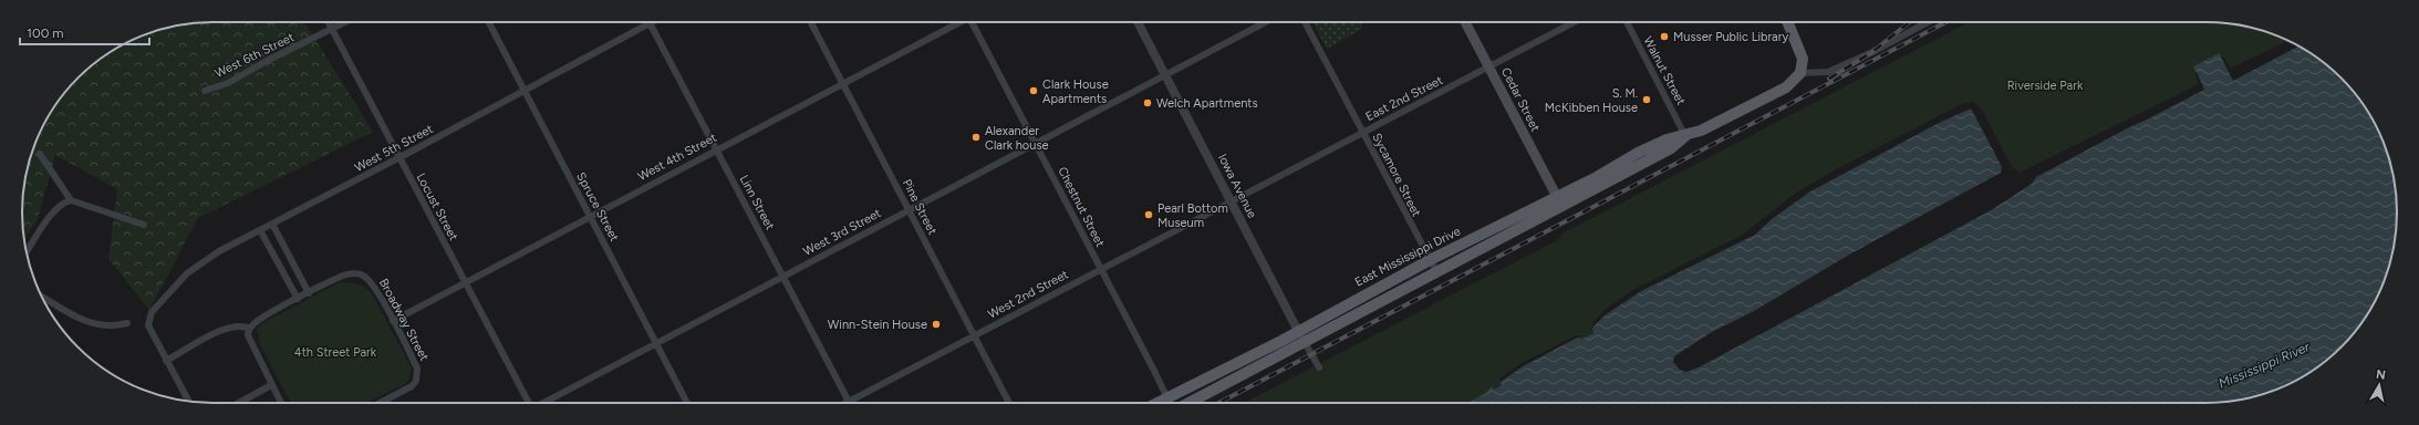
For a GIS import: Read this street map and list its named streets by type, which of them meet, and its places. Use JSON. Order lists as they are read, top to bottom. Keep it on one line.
{"streets":{"main road":["Cedar Street","East Mississippi Drive"],"street":["West 6th Street","Walnut Street","East 2nd Street","West 5th Street","West 4th Street","Sycamore Street","Iowa Avenue","Linn Street","Locust Street","Spruce Street","Pine Street","Chestnut Street","West 3rd Street","West 2nd Street","Broadway Street"]},"crossings":[["West 6th Street","Locust Street"],["Walnut Street","East Mississippi Drive"],["East 2nd Street","Cedar Street"],["East 2nd Street","Sycamore Street"],["East 2nd Street","Iowa Avenue"],["East 2nd Street","West 2nd Street"],["Cedar Street","East Mississippi Drive"],["West 5th Street","Linn Street"],["West 5th Street","Locust Street"],["West 5th Street","Spruce Street"],["West 4th Street","Linn Street"],["West 4th Street","Locust Street"],["West 4th Street","Spruce Street"],["West 4th Street","Pine Street"],["West 4th Street","Broadway Street"],["Sycamore Street","East Mississippi Drive"],["Iowa Avenue","West 3rd Street"],["Iowa Avenue","East Mississippi Drive"],["Iowa Avenue","West 2nd Street"],["Linn Street","West 3rd Street"],["Linn Street","West 2nd Street"],["Spruce Street","West 3rd Street"],["Pine Street","West 3rd Street"],["Pine Street","West 2nd Street"],["Chestnut Street","West 3rd Street"],["Chestnut Street","East Mississippi Drive"],["Chestnut Street","West 2nd Street"]],"water":["Mississippi River"],"parks":["Riverside Park","4th Street Park"],"places":["Musser Public Library","Clark House Apartments","S. M. McKibben House","Welch Apartments","Alexander Clark house","Pearl Bottom Museum","Winn-Stein House"],"scale_bar":"100 m","north":"top"}
